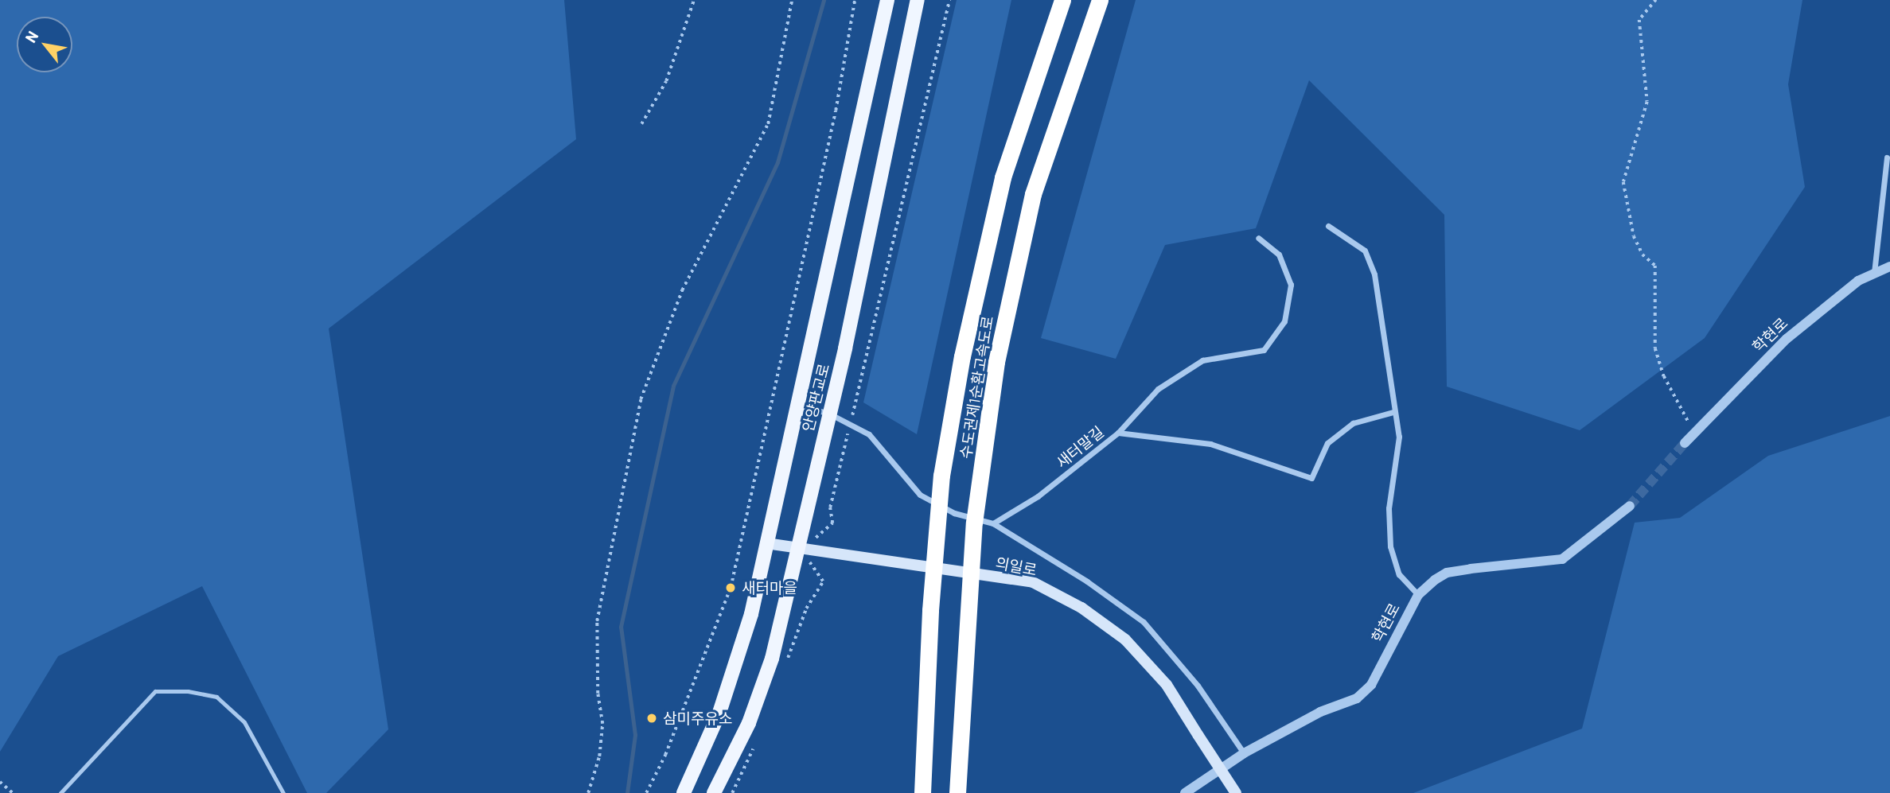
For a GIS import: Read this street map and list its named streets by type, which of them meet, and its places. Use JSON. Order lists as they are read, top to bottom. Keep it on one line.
{"streets":{"highway":["수도권제1순환고속도로"],"main road":["안양판교로","의일로"],"street":["학현로","새터말길"]},"crossings":[["안양판교로","의일로"]],"places":["새터마을","삼미주유소"],"north":"top left"}
